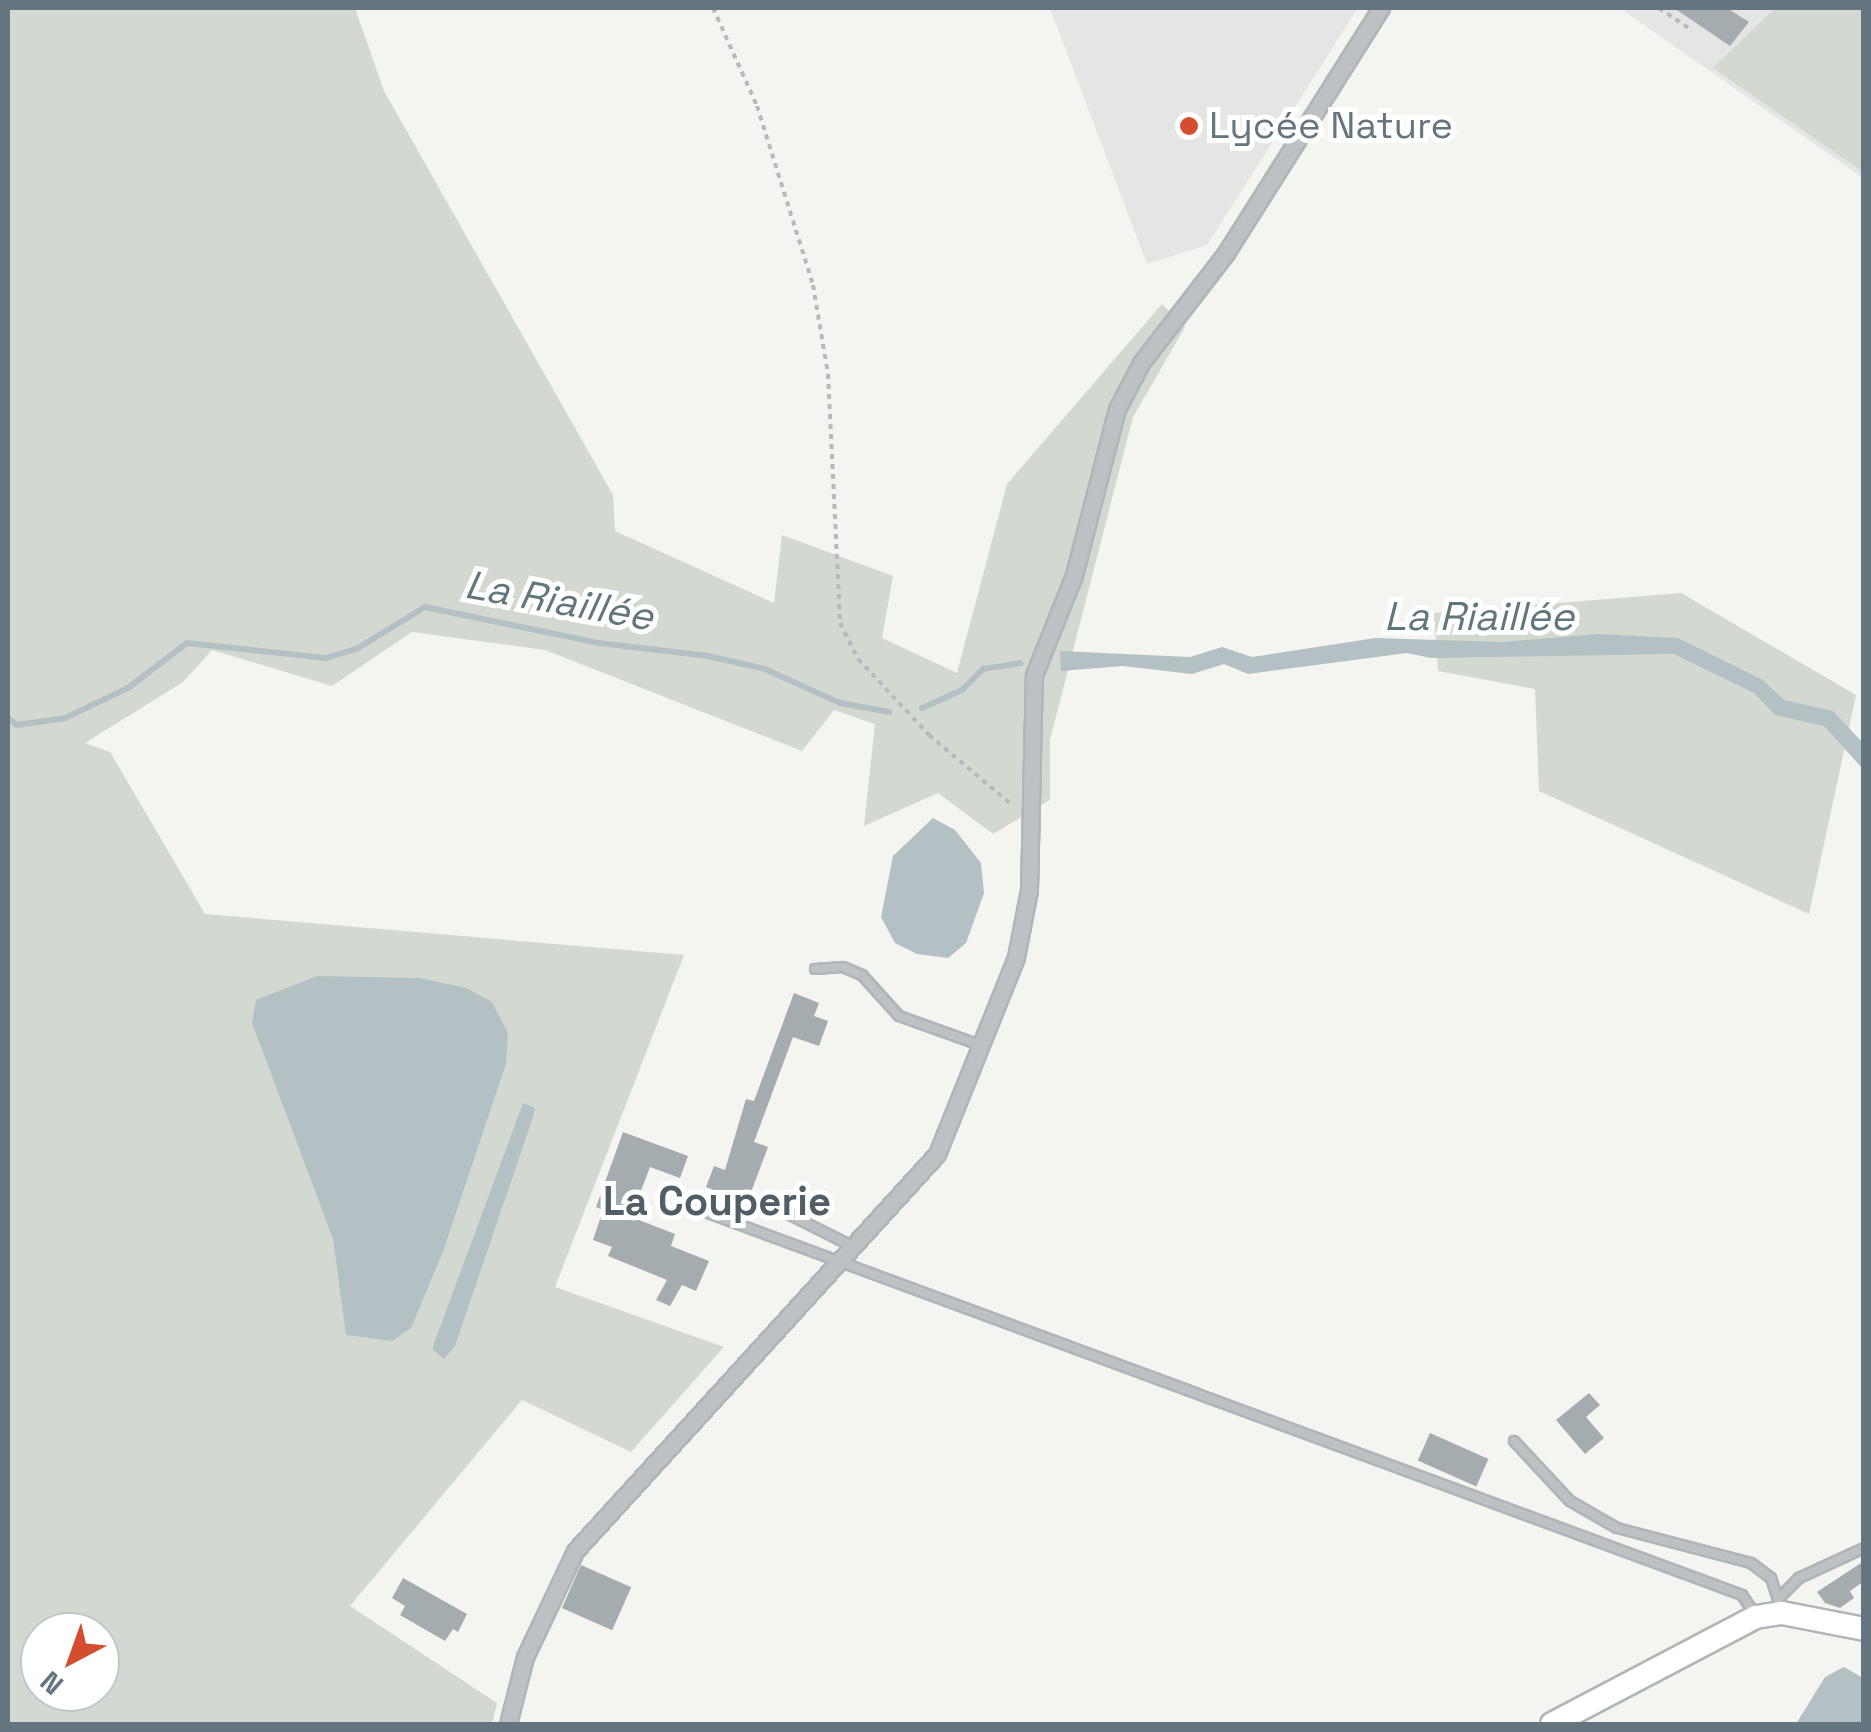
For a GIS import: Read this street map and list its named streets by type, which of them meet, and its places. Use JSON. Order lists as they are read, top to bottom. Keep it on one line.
{"districts":["La Couperie"],"water":["La Riaillée"],"places":["Lycée Nature"],"north":"bottom left"}
